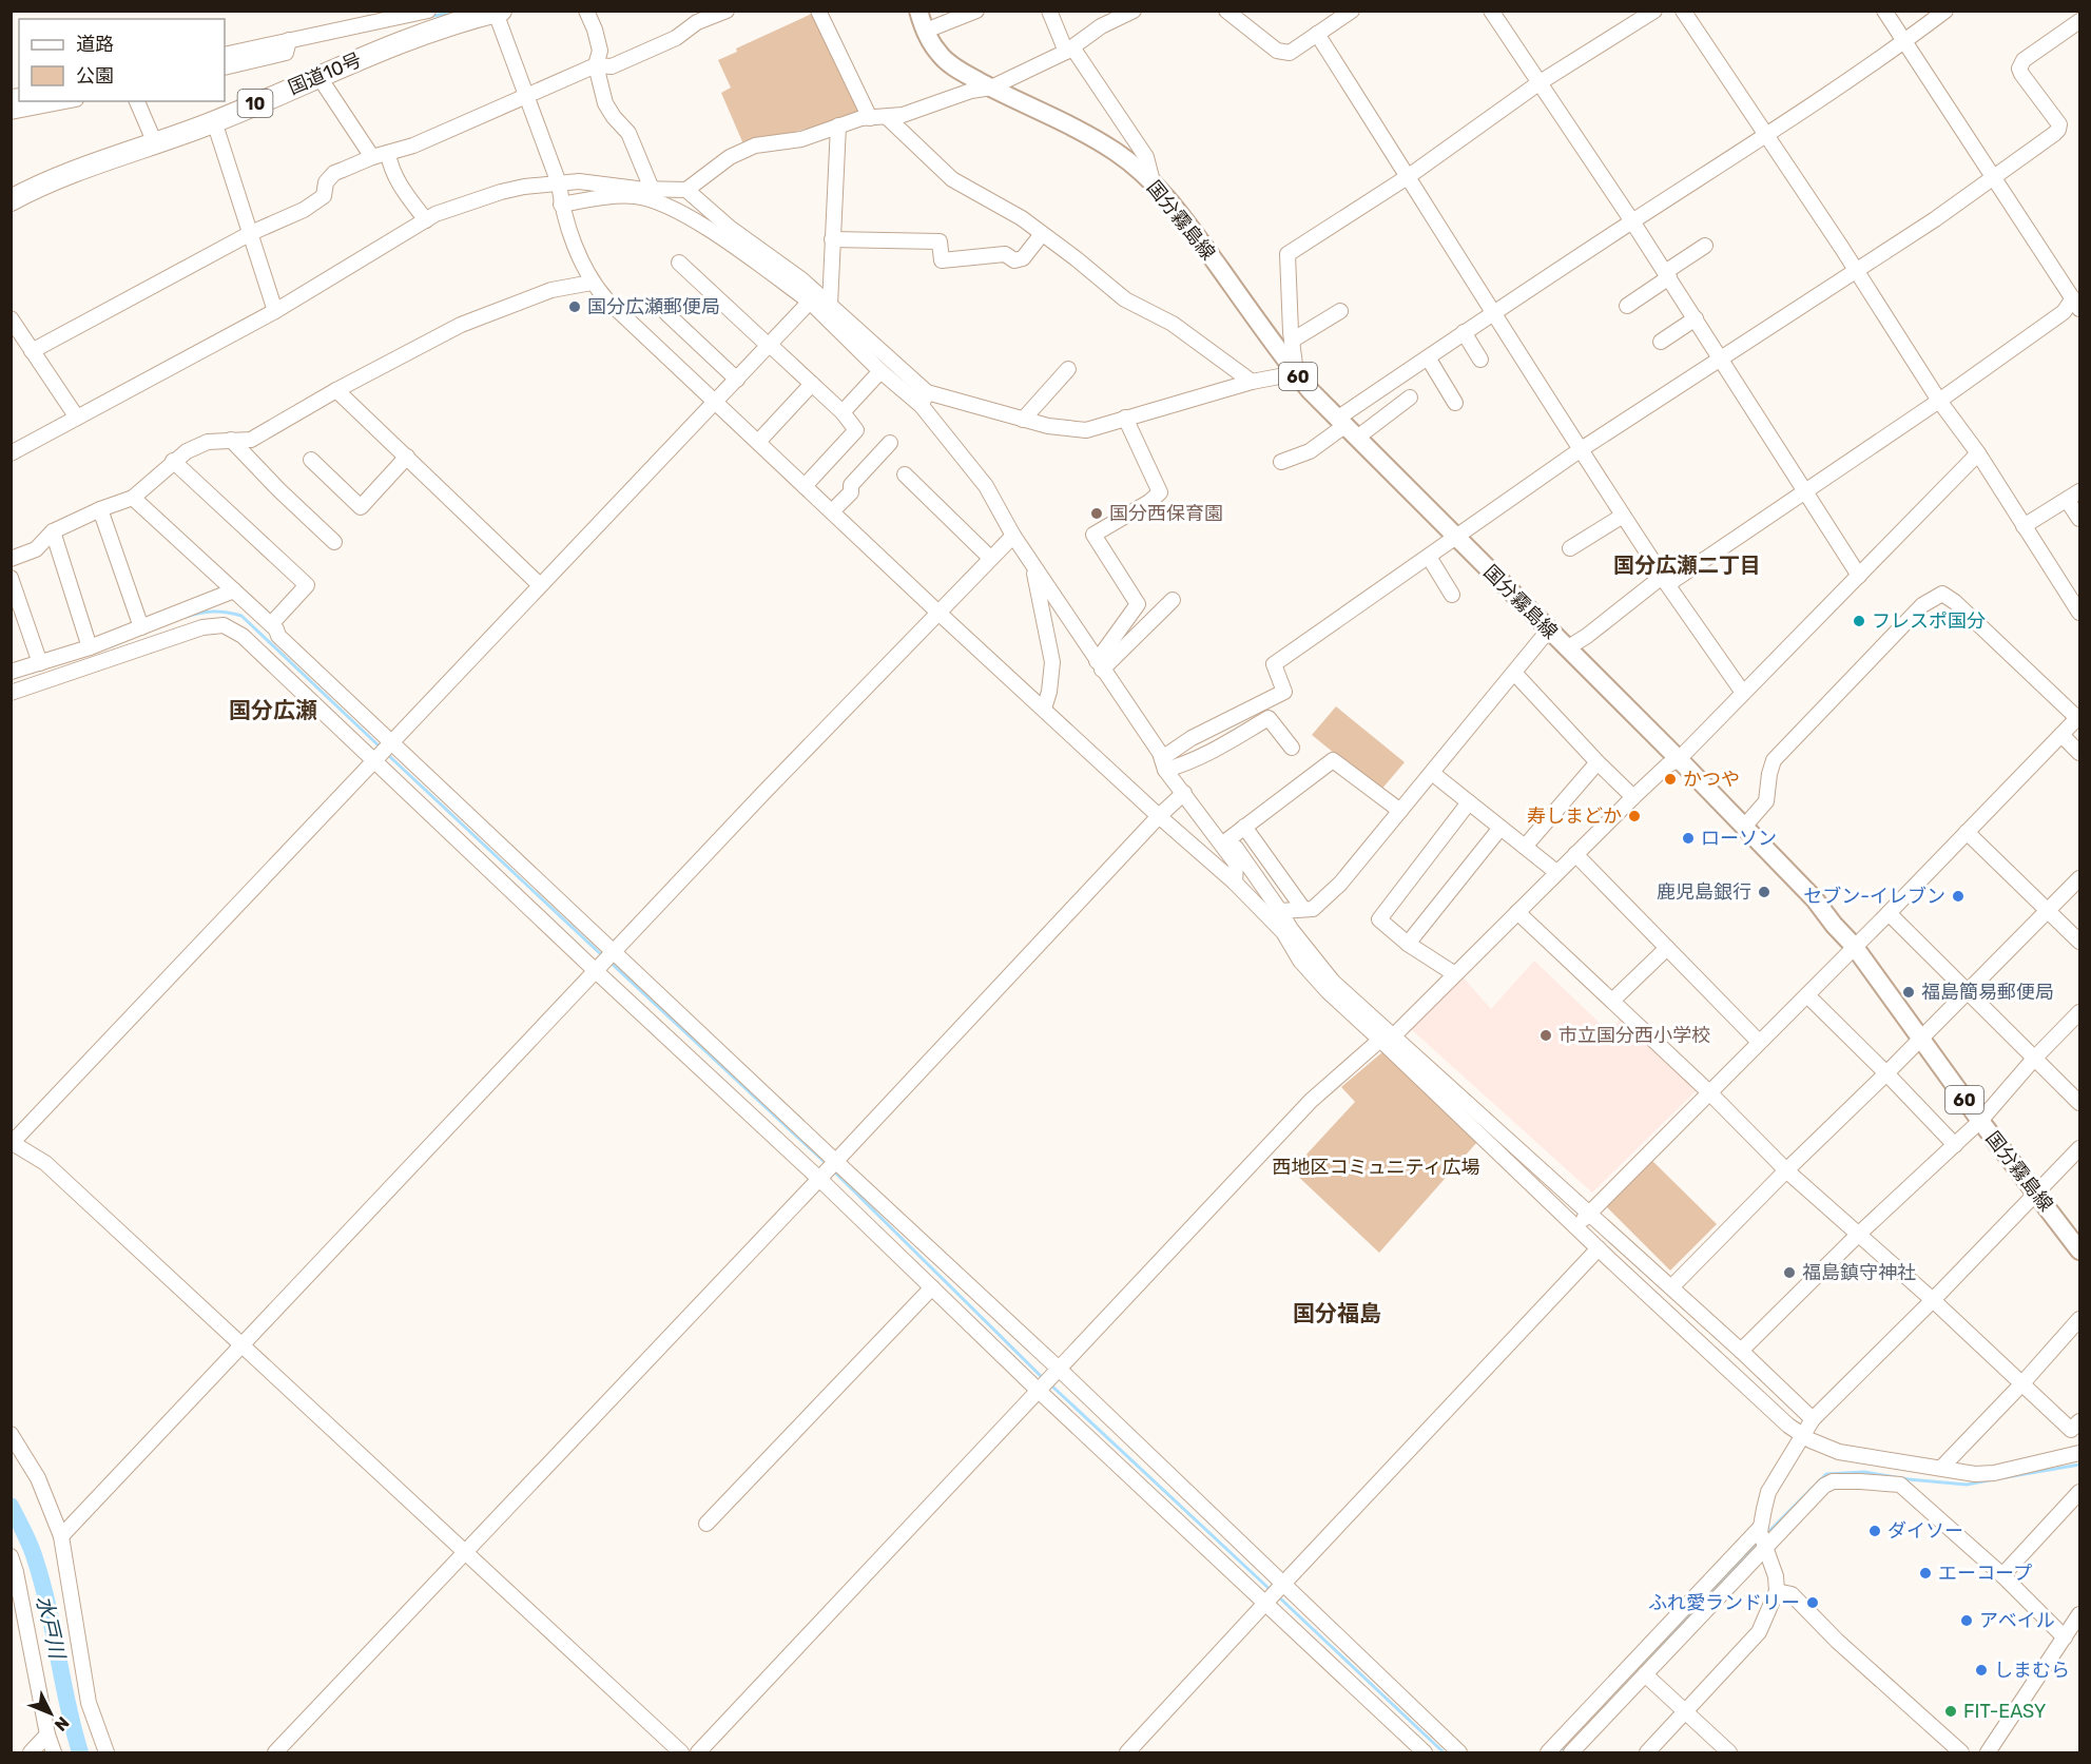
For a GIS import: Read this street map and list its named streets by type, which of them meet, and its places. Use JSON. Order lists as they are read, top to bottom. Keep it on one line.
{"streets":{"highway":["国道10号","10"],"main road":["国分霧島線","60"]},"districts":["国分広瀬二丁目","国分広瀬","国分福島"],"water":["水戸川"],"parks":["西地区コミュニティ広場"],"places":["国分広瀬郵便局","国分西保育園","フレスポ国分","かつや","寿しまどか","ローソン","鹿児島銀行","セブン-イレブン","福島簡易郵便局","市立国分西小学校","福島鎮守神社","ダイソー","エーコープ","ふれ愛ランドリー","アベイル","しまむら","FIT-EASY"],"legend":["道路","公園"],"north":"bottom right"}
